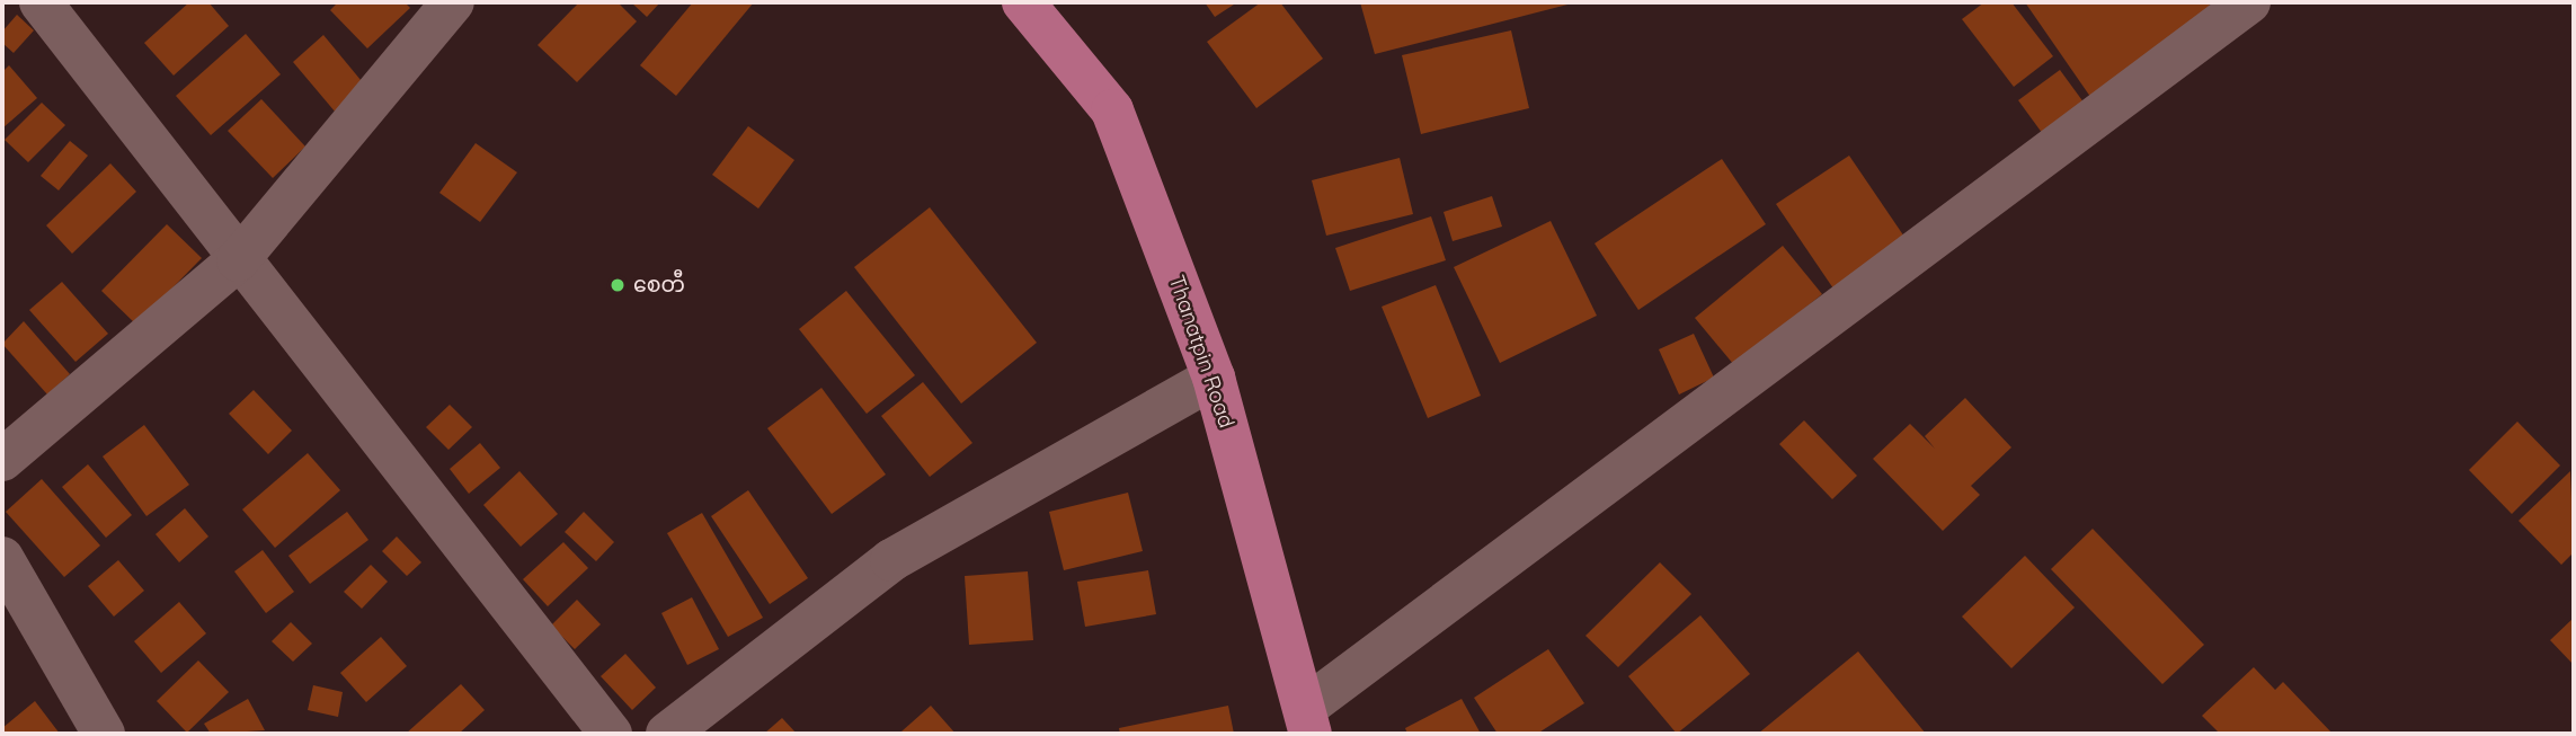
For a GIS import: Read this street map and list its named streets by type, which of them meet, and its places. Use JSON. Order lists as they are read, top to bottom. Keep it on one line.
{"streets":{"main road":["Thanatpin Road"]},"places":["စေတီ"]}
